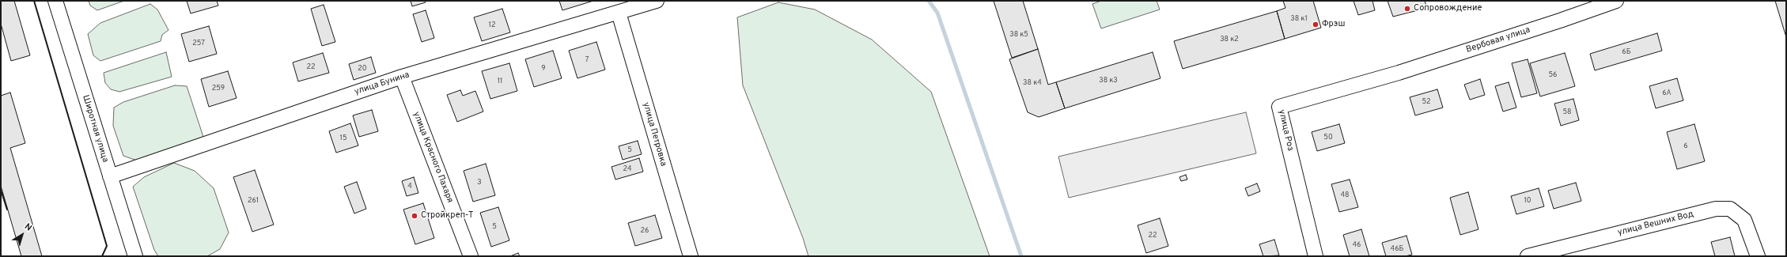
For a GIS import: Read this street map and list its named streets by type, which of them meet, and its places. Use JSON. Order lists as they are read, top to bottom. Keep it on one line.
{"streets":{"street":["Вербовая улица","улица Бунина","Широтная улица","улица Роз","улица Петровка","улица Красного Пахаря","улица Вешних Вод"]},"crossings":[["Вербовая улица","улица Роз"],["улица Бунина","Широтная улица"],["улица Бунина","улица Петровка"],["улица Бунина","улица Красного Пахаря"]],"places":["Сопровождение","Фрэш","Стройкреп-Т"],"house_numbers":["38 к1","12","38 к5","38 к2","257","6Б","7","22","20","9","56","38 к3","11","38 к4","259","6А","52","58","50","15","6","5","24","3","4","48","261","10","5","26","22","46","46Б"],"north":"top right"}
